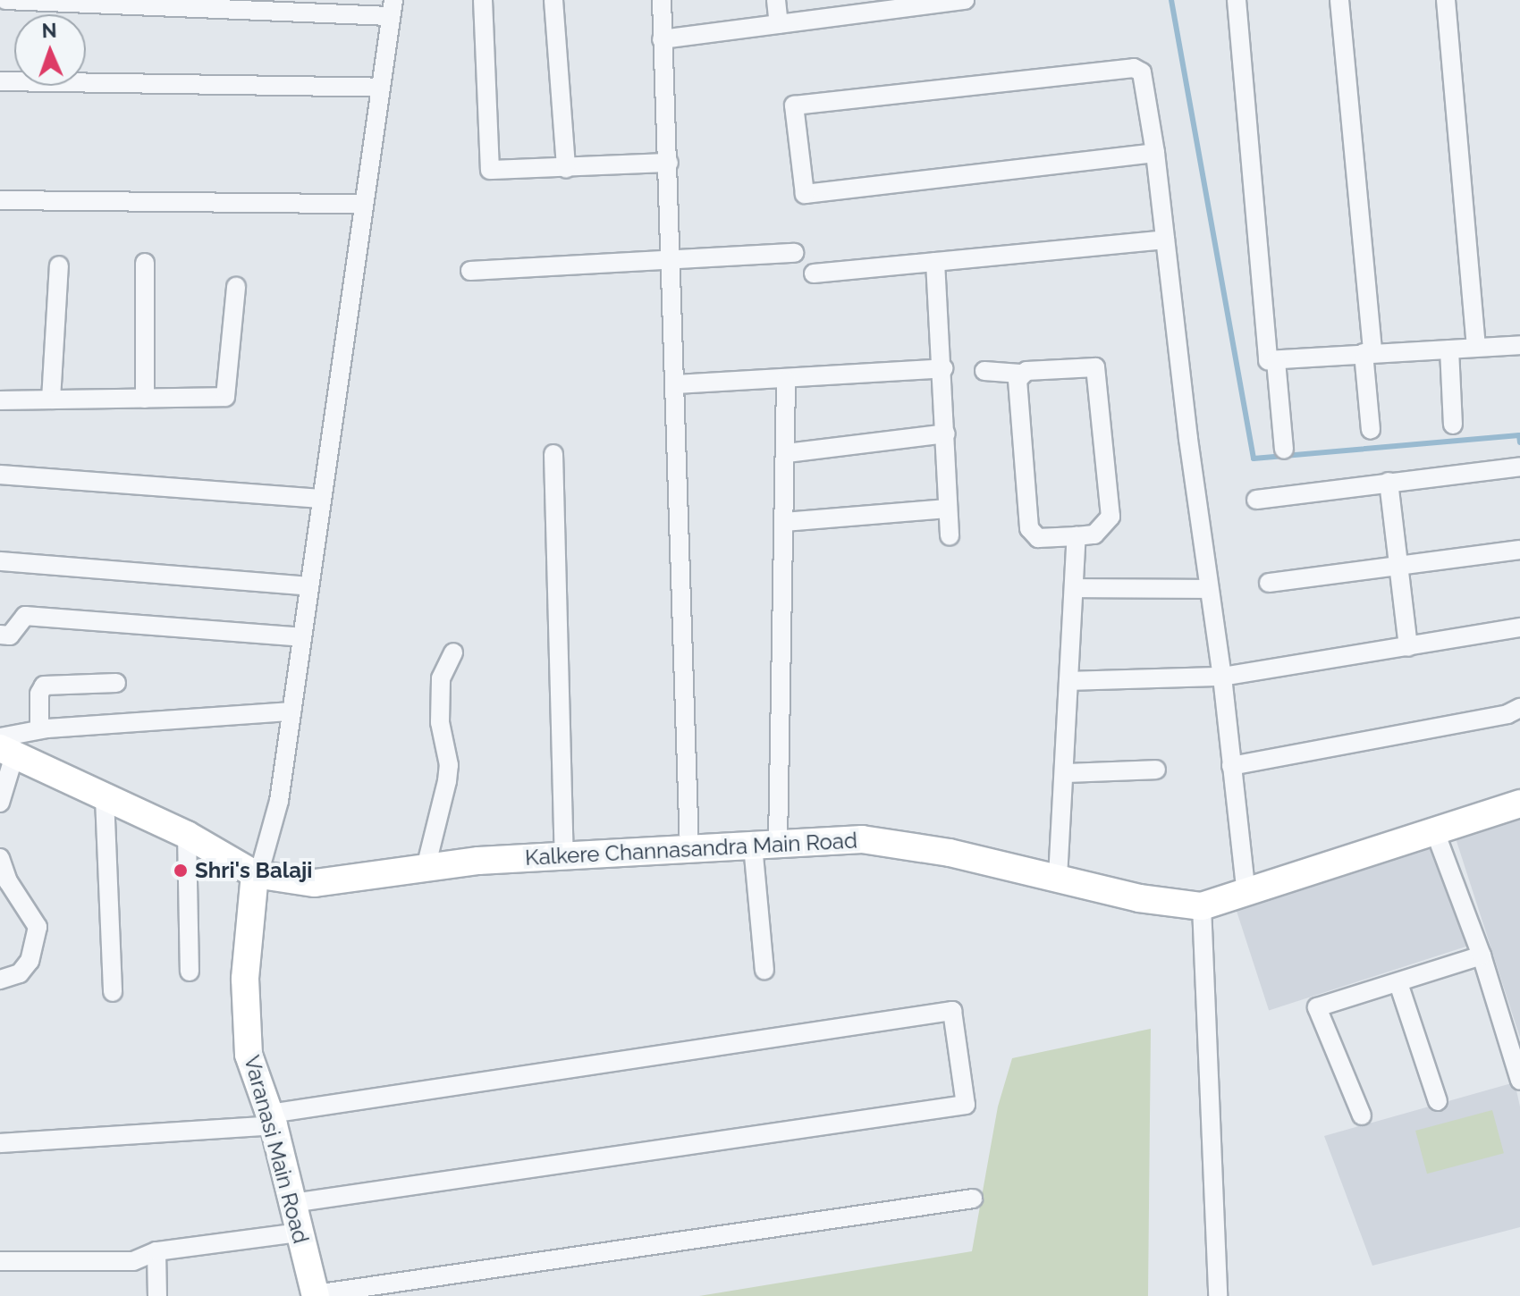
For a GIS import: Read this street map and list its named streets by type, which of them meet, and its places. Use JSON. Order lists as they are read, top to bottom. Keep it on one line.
{"streets":{"main road":["Kalkere Channasandra Main Road","Varanasi Main Road"]},"crossings":[["Kalkere Channasandra Main Road","Varanasi Main Road"]],"places":["Shri's Balaji"],"north":"top"}
